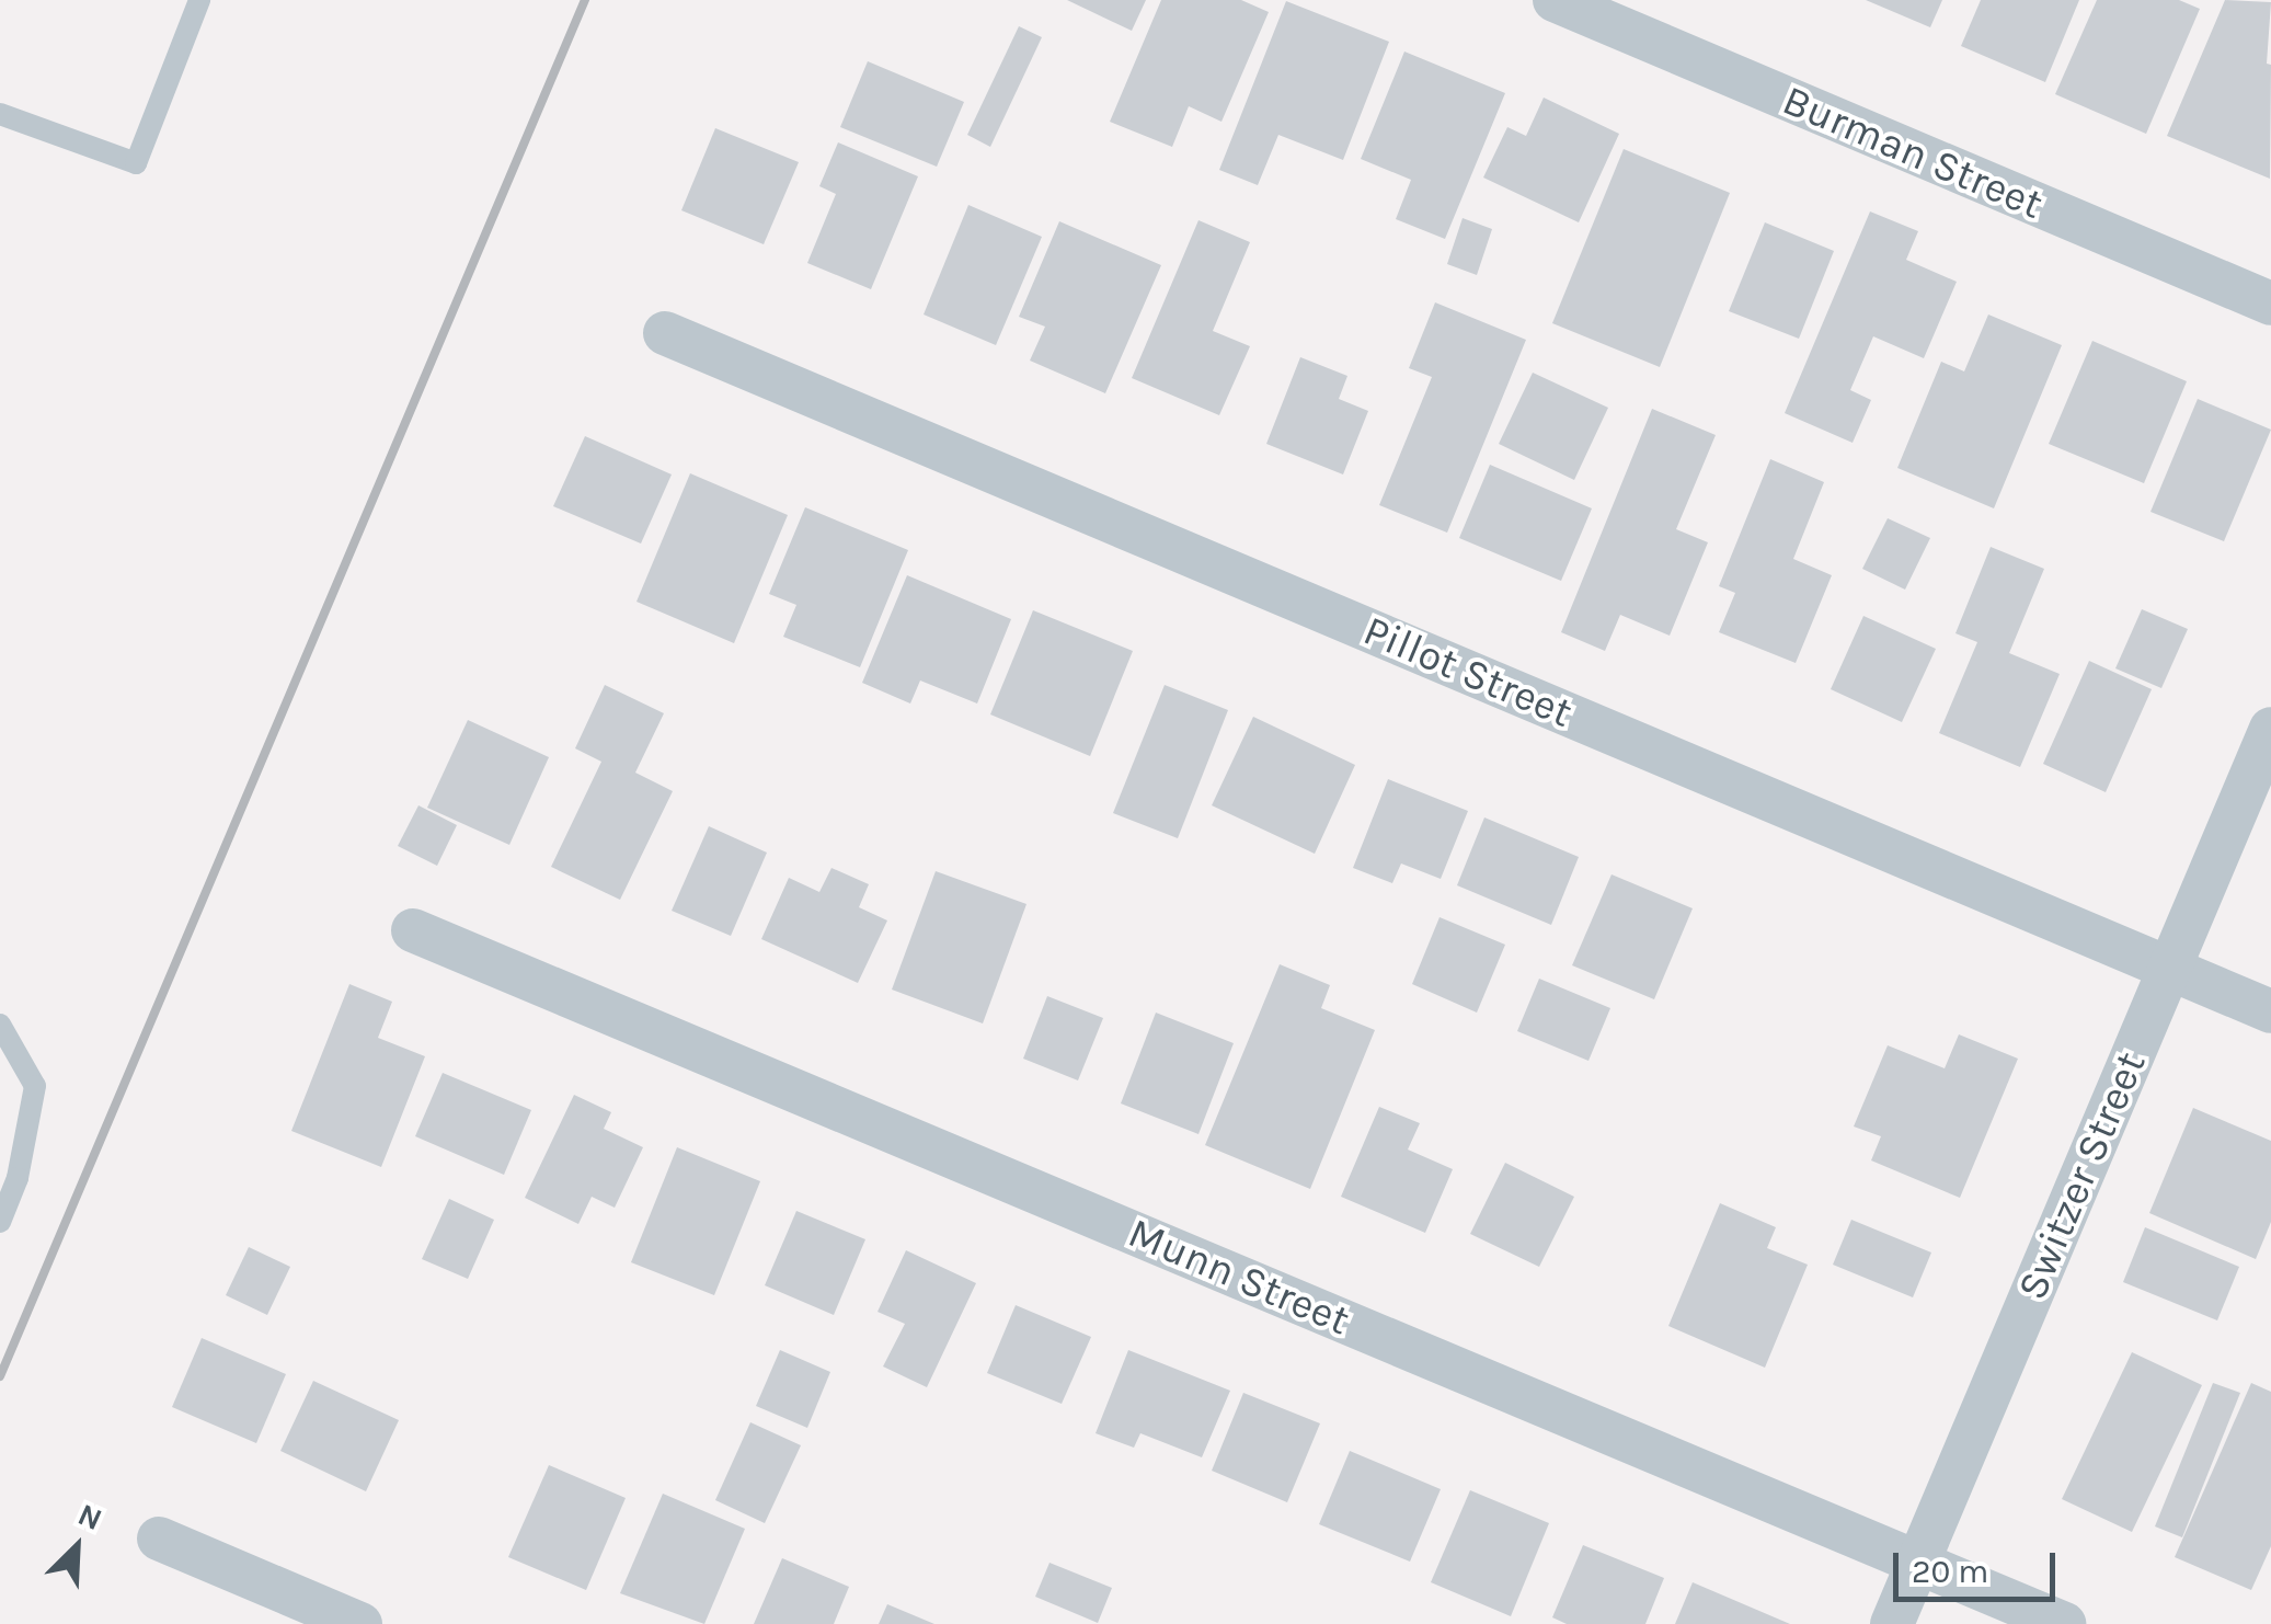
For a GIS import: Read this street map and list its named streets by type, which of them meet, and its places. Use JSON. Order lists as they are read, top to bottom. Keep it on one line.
{"streets":{"street":["Burman Street","Pillot Street","Switzer Street","Munn Street"]},"crossings":[["Pillot Street","Switzer Street"],["Switzer Street","Munn Street"]],"scale_bar":"20 m","north":"top right"}
